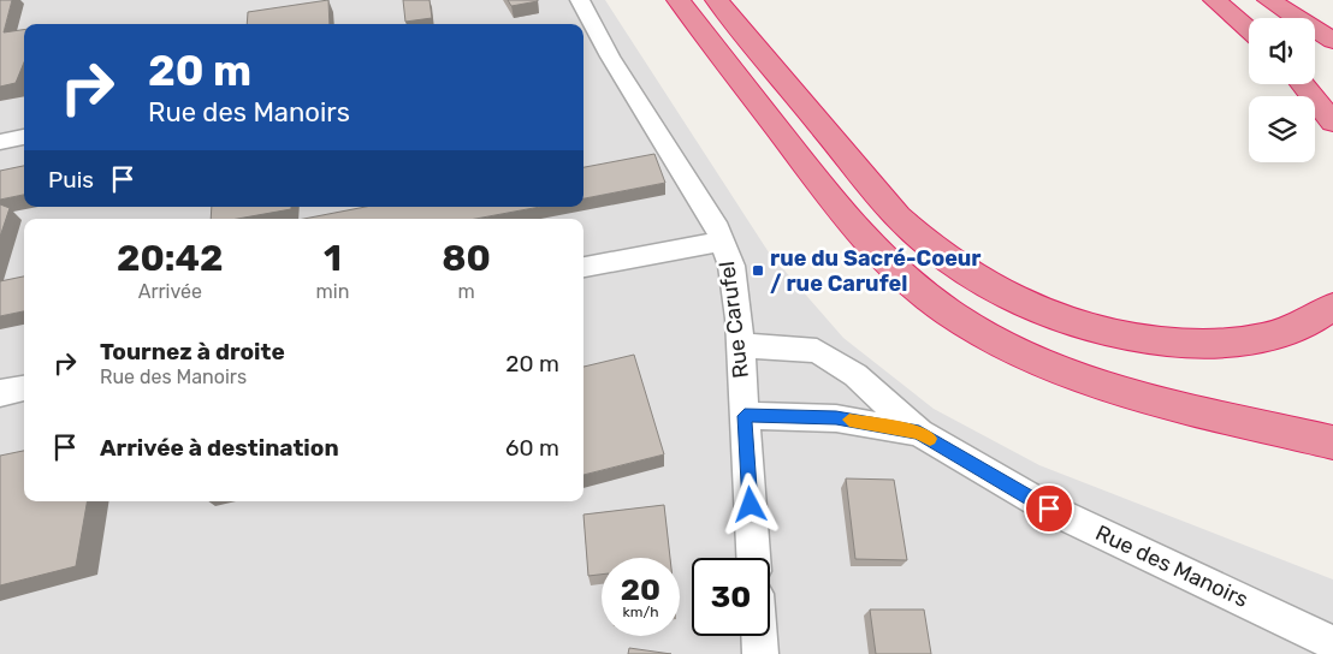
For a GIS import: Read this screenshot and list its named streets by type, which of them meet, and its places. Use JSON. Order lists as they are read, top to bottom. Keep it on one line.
{"streets":{"street":["Rue Carufel","Rue des Manoirs"]},"crossings":[["Rue Carufel","Rue des Manoirs"]],"places":{"transit":["rue du Sacré-Coeur / rue Carufel"]},"page":{"turn":["20 m","Rue des Manoirs"],"then":"Puis","eta":["20:42","Arrivée","1","min","80","m"],"list":[{"name":"Tournez à droite","note":"Rue des Manoirs","value":"20 m"},{"name":"Arrivée à destination","value":"60 m"}],"speed":"20 km/h","limit":"30"}}
